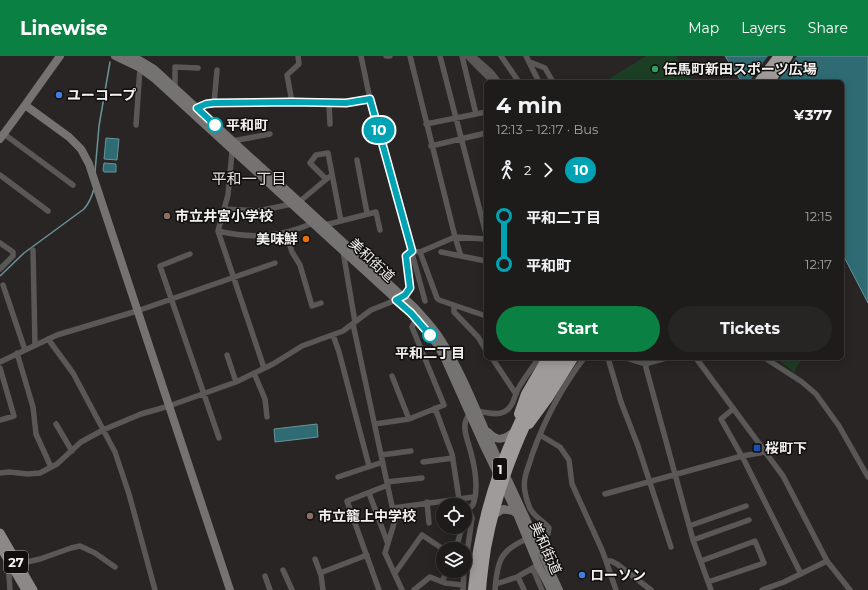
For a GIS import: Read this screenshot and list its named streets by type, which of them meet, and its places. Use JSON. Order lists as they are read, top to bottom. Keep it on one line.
{"streets":{"highway":["1"],"main road":["27"],"street":["美和街道"]},"districts":["平和一丁目"],"places":{"other":["伝馬町新田スポーツ広場","ユーコープ","平和町","市立井宮小学校","美味鮮","平和二丁目","市立籠上中学校","ローソン"],"transit":["桜町下"]},"lines":["bus line 10"],"page":{"header":"Linewise","nav":["Map","Layers","Share"],"on_map":"10","heading":["4 min","12:13 – 12:17 · Bus","¥377"],"legs":["2","10"],"list":[{"name":"平和二丁目","value":"12:15"},{"name":"平和町","value":"12:17"}],"buttons":["Start","Tickets"]}}
